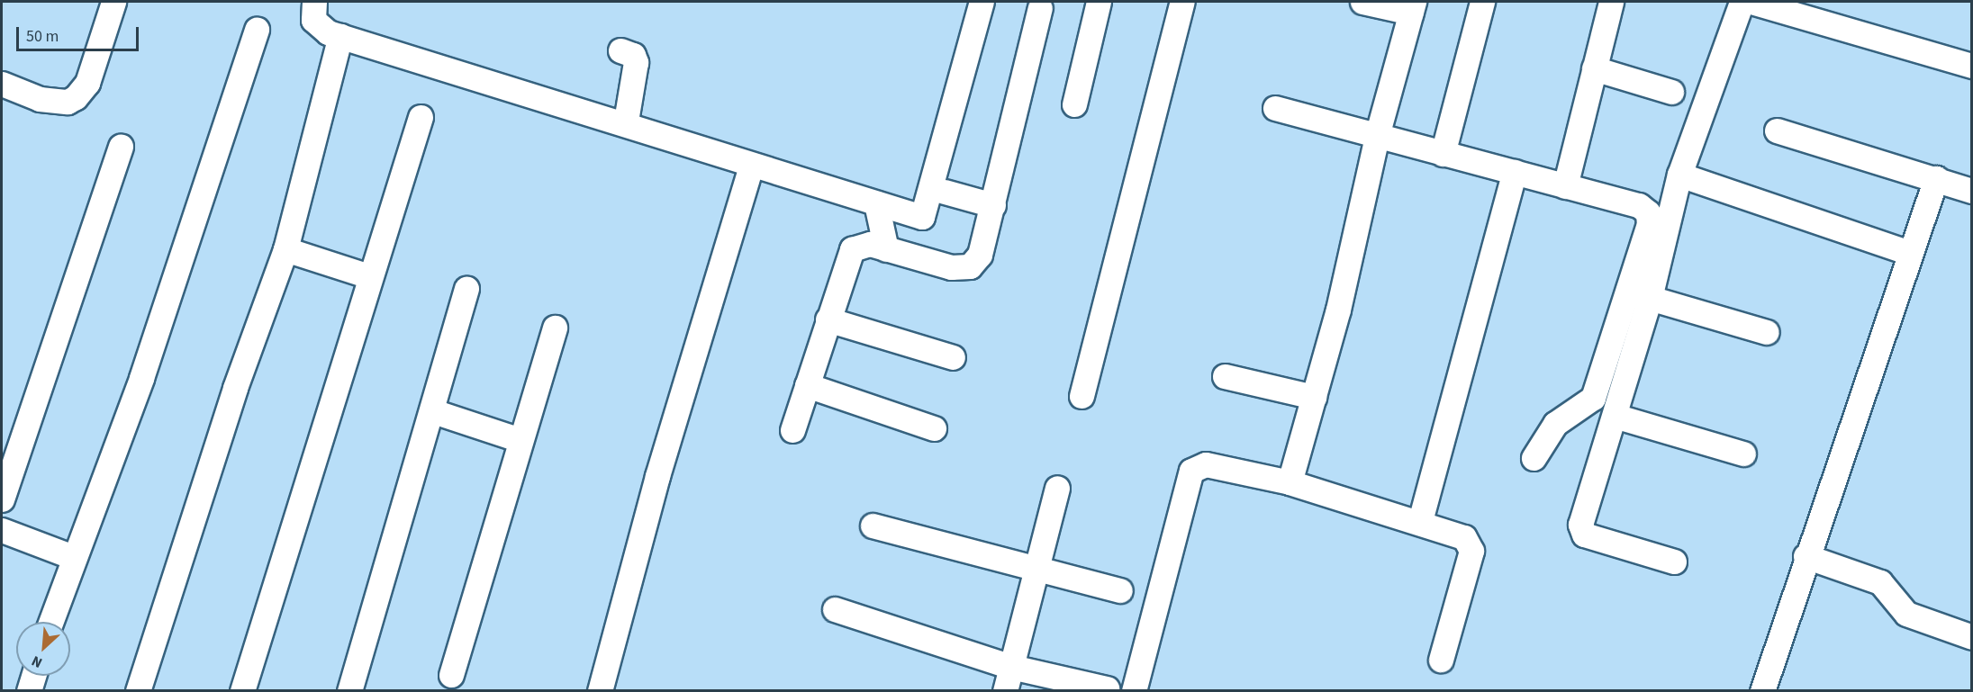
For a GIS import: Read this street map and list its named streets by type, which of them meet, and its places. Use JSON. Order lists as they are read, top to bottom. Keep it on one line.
{"scale_bar":"50 m","north":"bottom left"}
